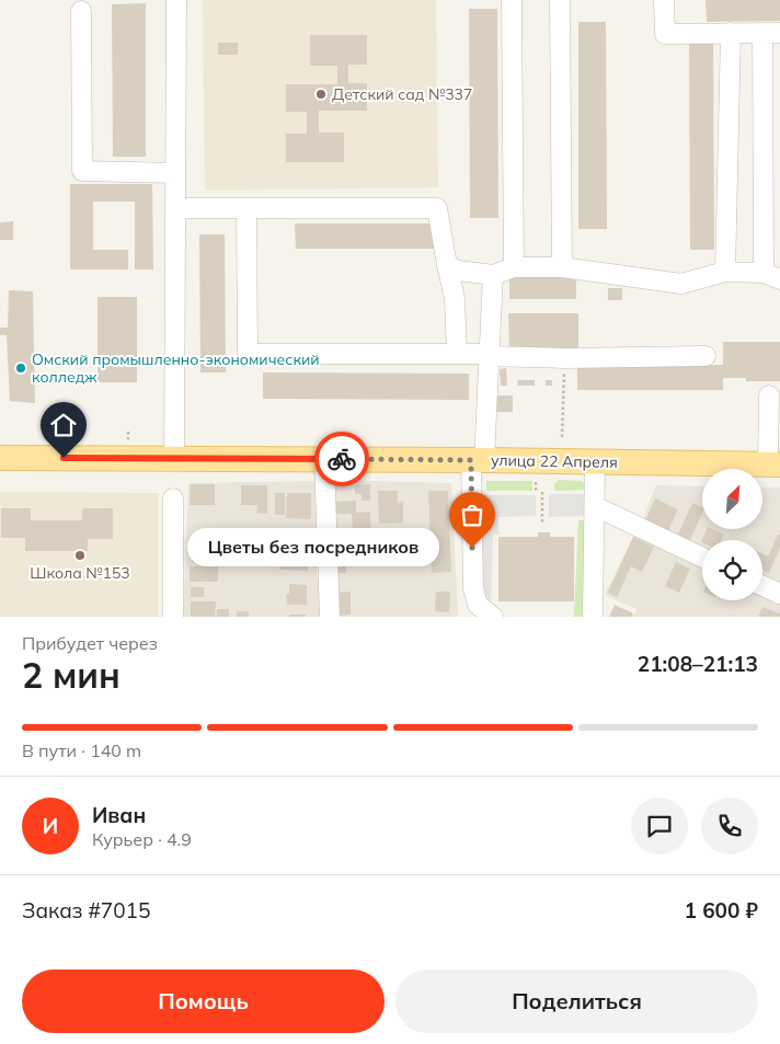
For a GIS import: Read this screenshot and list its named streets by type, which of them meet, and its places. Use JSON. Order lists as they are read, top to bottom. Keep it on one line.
{"streets":{"main road":["улица 22 Апреля"]},"places":["Детский сад №337","Омский промышленно-экономический колледж","Цветы без посредников","Школа №153"],"north":"top right","page":{"bubble":"Цветы без посредников","heading":["2 мин","Прибудет через","21:08–21:13"],"panel":["Иван","Курьер · 4.9","Заказ #7015","1 600 ₽"],"bar":"В пути · 140 m","round":"И","buttons":["Помощь","Поделиться"]}}
